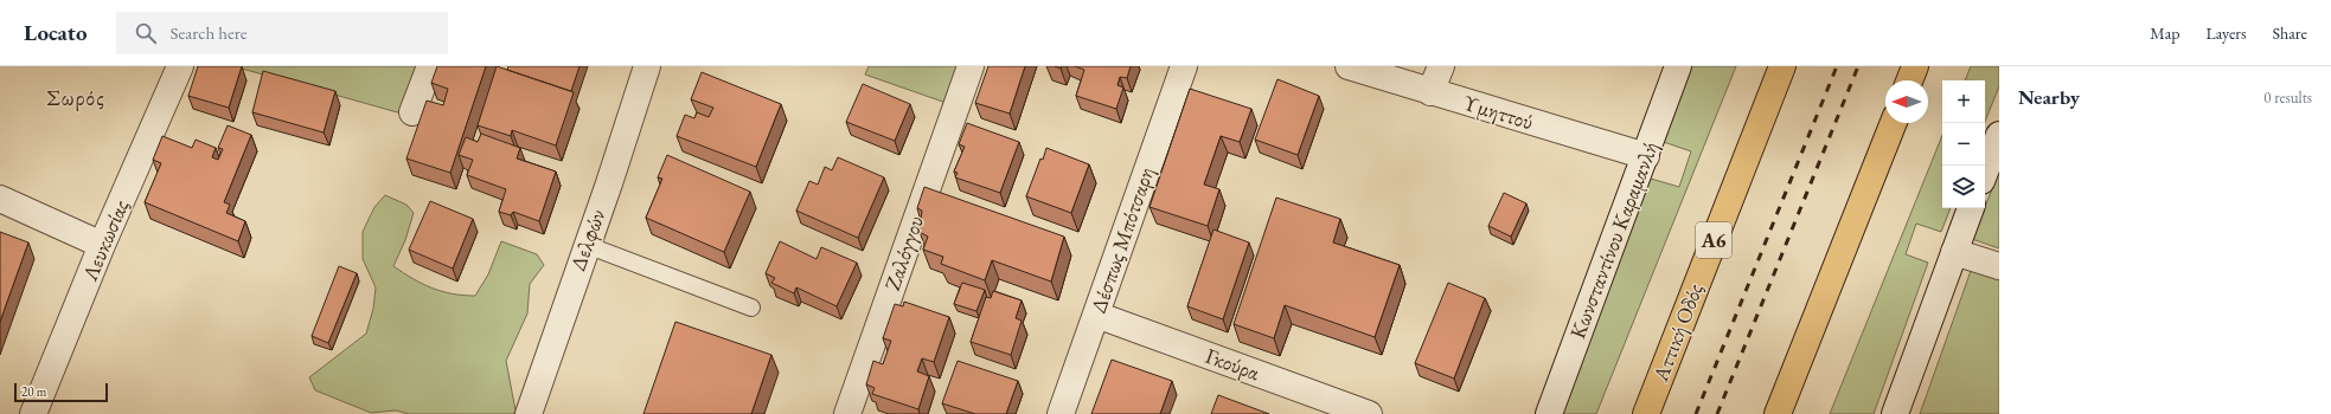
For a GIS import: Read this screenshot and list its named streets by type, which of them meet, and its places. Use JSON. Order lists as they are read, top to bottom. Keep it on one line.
{"streets":{"highway":["Α6","Αττική Οδός"],"street":["Υμηττού","Λευκωσίας","Δελφών","Δέσπως Μπότσαρη","Κωνσταντίνου Καραμανλή","Ζαλόγγου","Γκούρα"]},"crossings":[["Υμηττού","Κωνσταντίνου Καραμανλή"],["Δέσπως Μπότσαρη","Γκούρα"]],"districts":["Σωρός"],"scale_bar":"20 m","north":"left","page":{"header":"Locato","search":"Search here","nav":["Map","Layers","Share"],"heading":["Nearby","0 results"],"map_buttons":["+","−"],"scale":"20 m"}}
